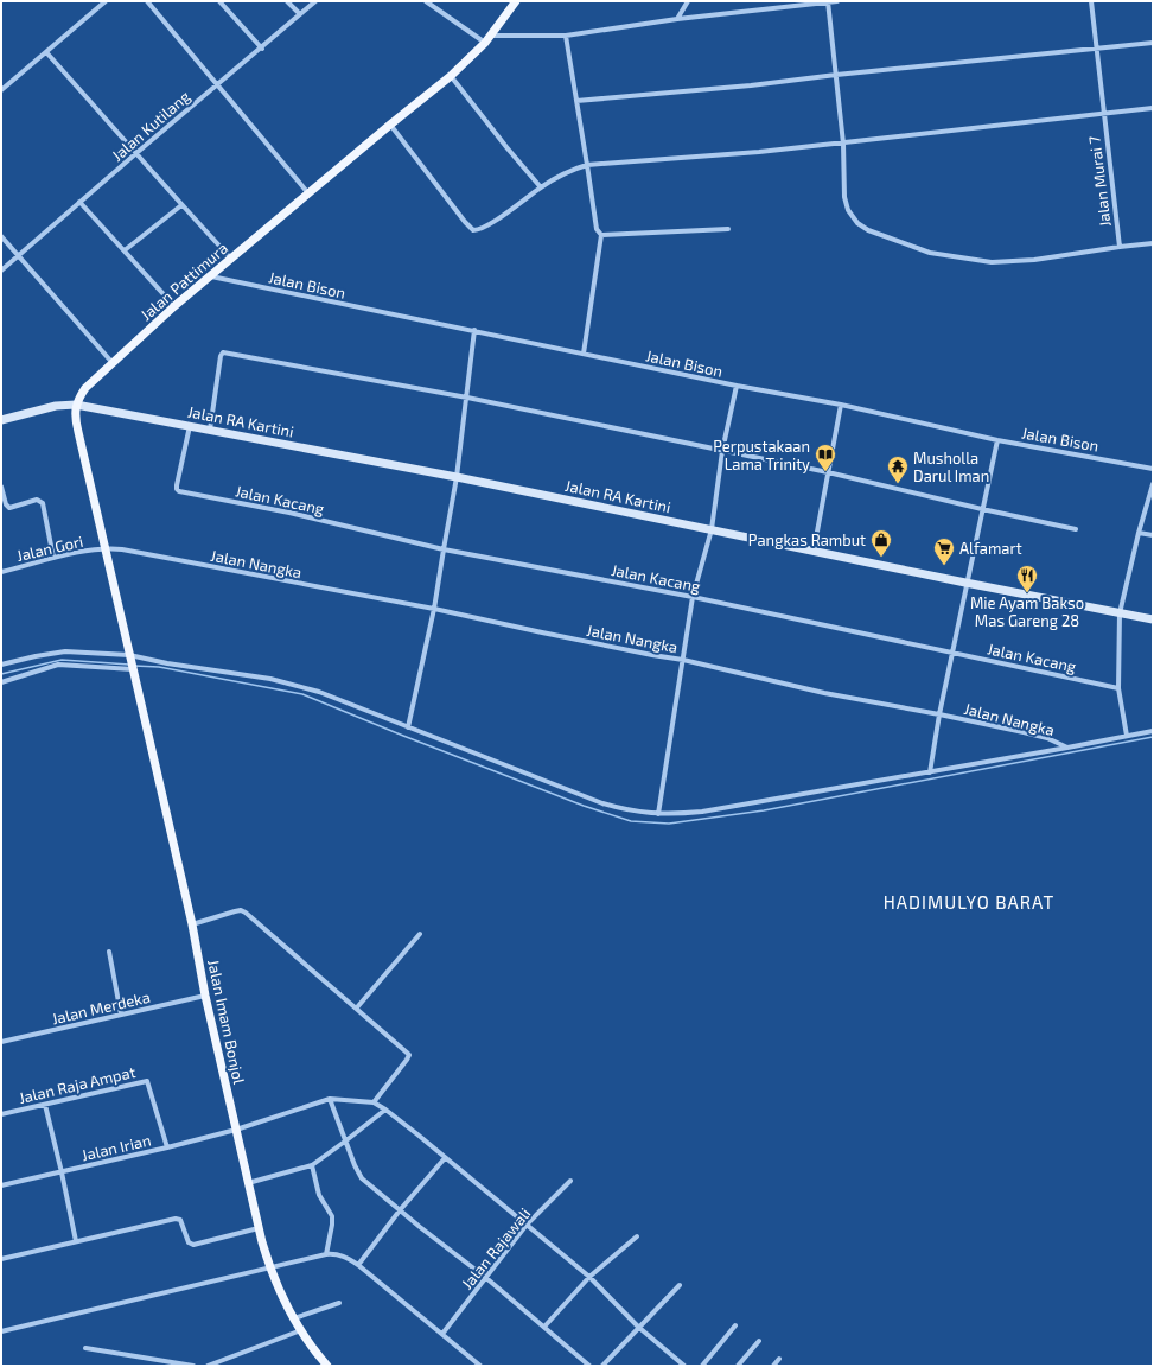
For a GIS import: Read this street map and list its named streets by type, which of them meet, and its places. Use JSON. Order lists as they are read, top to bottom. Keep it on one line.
{"streets":{"main road":["Jalan Pattimura","Jalan RA Kartini","Jalan Imam Bonjol"],"street":["Jalan Kutilang","Jalan Murai 7","Jalan Bison","Jalan Kacang","Jalan Gori","Jalan Nangka","Jalan Merdeka","Jalan Raja Ampat","Jalan Irian","Jalan Rajawali"]},"crossings":[["Jalan Pattimura","Jalan Bison"],["Jalan Pattimura","Jalan RA Kartini"],["Jalan RA Kartini","Jalan Kacang"],["Jalan Gori","Jalan Nangka"],["Jalan Merdeka","Jalan Imam Bonjol"],["Jalan Imam Bonjol","Jalan Irian"],["Jalan Raja Ampat","Jalan Irian"]],"districts":["HADIMULYO BARAT"],"places":{"library":["Perpustakaan Lama Trinity"],"temple":["Musholla Darul Iman"],"shop":["Pangkas Rambut"],"supermarket":["Alfamart"],"restaurant":["Mie Ayam Bakso Mas Gareng 28"]}}
